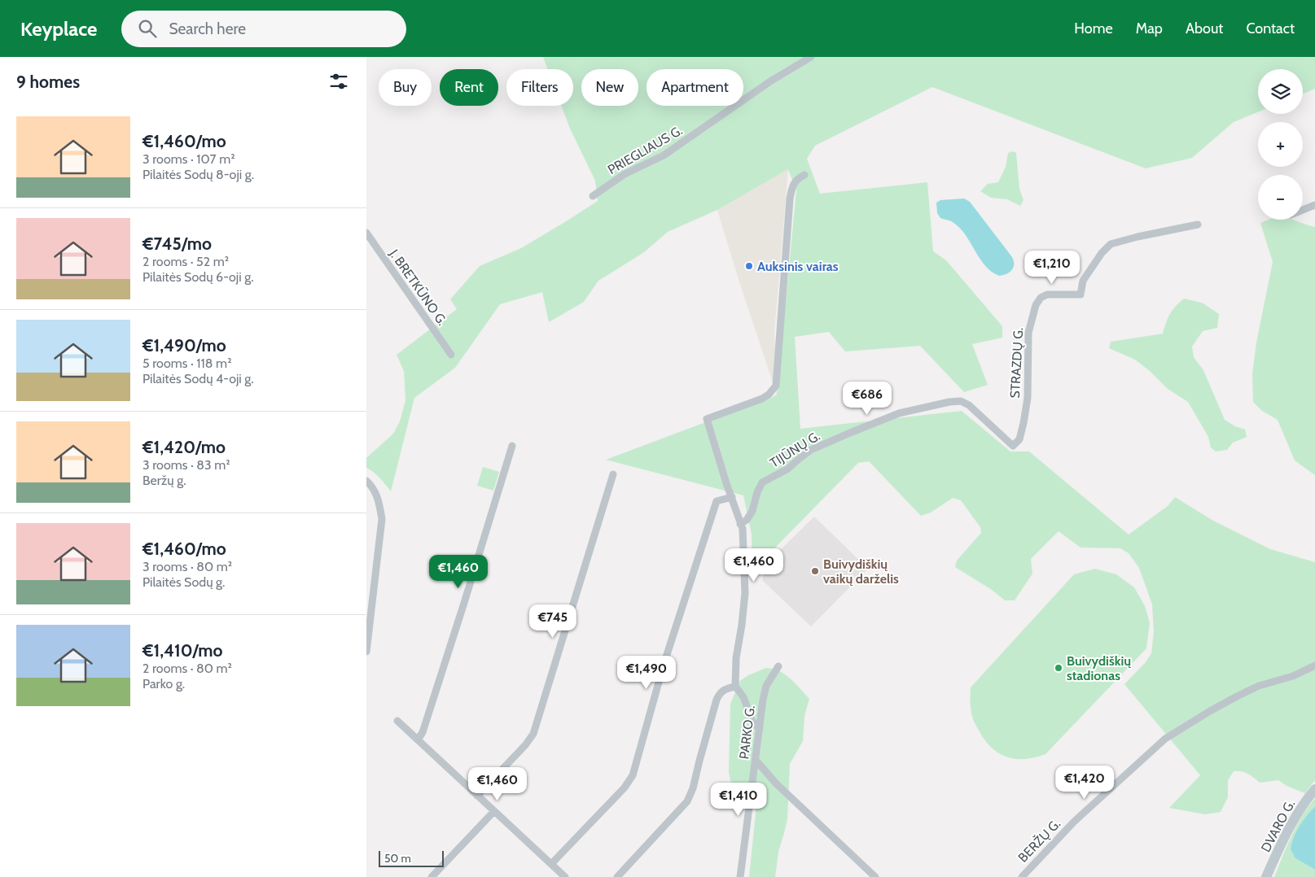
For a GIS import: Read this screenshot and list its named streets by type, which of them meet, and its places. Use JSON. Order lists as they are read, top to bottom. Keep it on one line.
{"streets":{"main road":["DVARO G."],"street":["PRIEGLIAUS G.","J. BRETKŪNO G.","STRAZDŲ G.","TIJŪNŲ G.","PARKO G.","BERŽŲ G."]},"crossings":[["STRAZDŲ G.","TIJŪNŲ G."]],"places":["Auksinis vairas","Buivydiškių vaikų darželis","Buivydiškių stadionas"],"scale_bar":"50 m","page":{"header":"Keyplace","search":"Search here","nav":["Home","Map","About","Contact"],"heading":"9 homes","map_buttons":["+","−"],"chip":["Buy","Rent","Filters","New","Apartment"],"list":[{"name":"€1,460/mo","note":"3 rooms · 107 m² · Pilaitės Sodų 8-oji g."},{"name":"€745/mo","note":"2 rooms · 52 m² · Pilaitės Sodų 6-oji g."},{"name":"€1,490/mo","note":"5 rooms · 118 m² · Pilaitės Sodų 4-oji g."},{"name":"€1,420/mo","note":"3 rooms · 83 m² · Beržų g."},{"name":"€1,460/mo","note":"3 rooms · 80 m² · Pilaitės Sodų g."},{"name":"€1,410/mo","note":"2 rooms · 80 m² · Parko g."}],"price":["€1,210","€686","€1,460","€1,460","€745","€1,490","€1,420","€1,460","€1,410"],"scale":"50 m"}}
